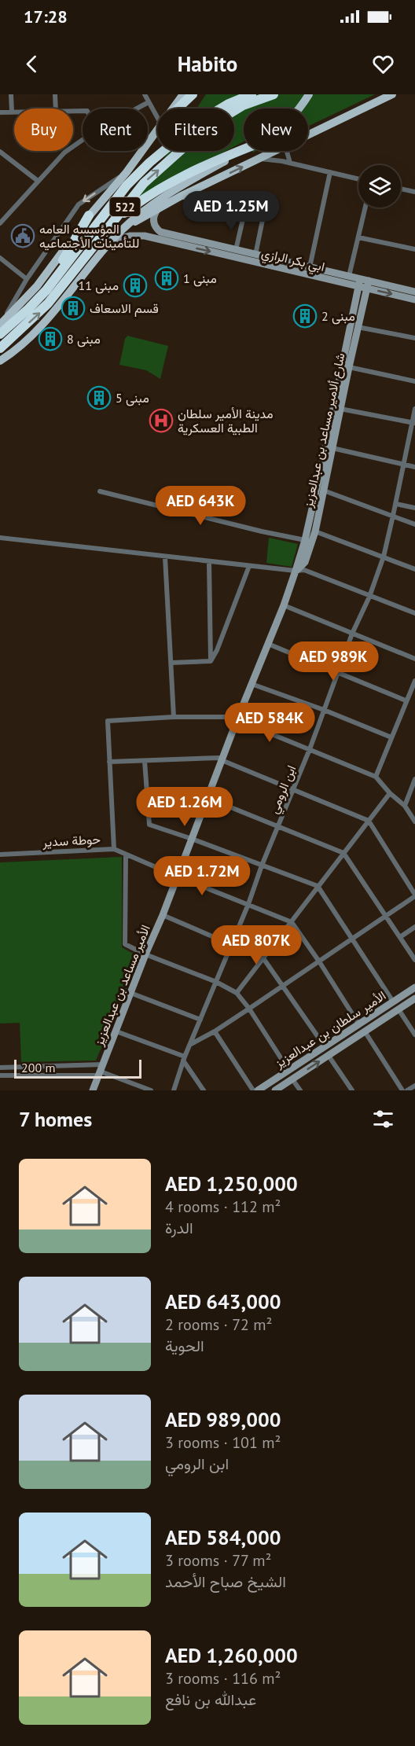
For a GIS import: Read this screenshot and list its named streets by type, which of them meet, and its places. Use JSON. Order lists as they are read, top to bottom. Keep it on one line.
{"streets":{"highway":["522"],"street":["ابي بكر الرازي","شارع ألامير مساعد بن عبدالعزيز","ابن الرومي","حوطة سدير","الأمير مساعد بن عبدالعزيز","الأمير سلطان بن عبدالعزيز"]},"crossings":[["ابي بكر الرازي","شارع ألامير مساعد بن عبدالعزيز"],["شارع ألامير مساعد بن عبدالعزيز","الأمير مساعد بن عبدالعزيز"],["ابن الرومي","حوطة سدير"],["حوطة سدير","الأمير مساعد بن عبدالعزيز"]],"places":{"public building":["المؤسسه العامه للتأمينات الأجتماعيه"],"building":["مبنى 1","مبنى 11","قسم الاسعاف","مبنى 2","مبنى 8","مبنى 5"],"hospital":["مدينة الأمير سلطان الطبية العسكرية"]},"scale_bar":"200 m","page":{"status":"17:28","header":"Habito","chip":["Buy","Rent","Filters","New"],"price":["AED 1.25M","AED 643K","AED 989K","AED 584K","AED 1.26M","AED 1.72M","AED 807K"],"scale":"200 m","heading":"7 homes","list":[{"name":"AED 1,250,000","note":"4 rooms · 112 m² · الدرة"},{"name":"AED 643,000","note":"2 rooms · 72 m² · الحوية"},{"name":"AED 989,000","note":"3 rooms · 101 m² · ابن الرومي"},{"name":"AED 584,000","note":"3 rooms · 77 m² · الشيخ صباح الأحمد"},{"name":"AED 1,260,000","note":"3 rooms · 116 m² · عبدالله بن نافع"}]}}
